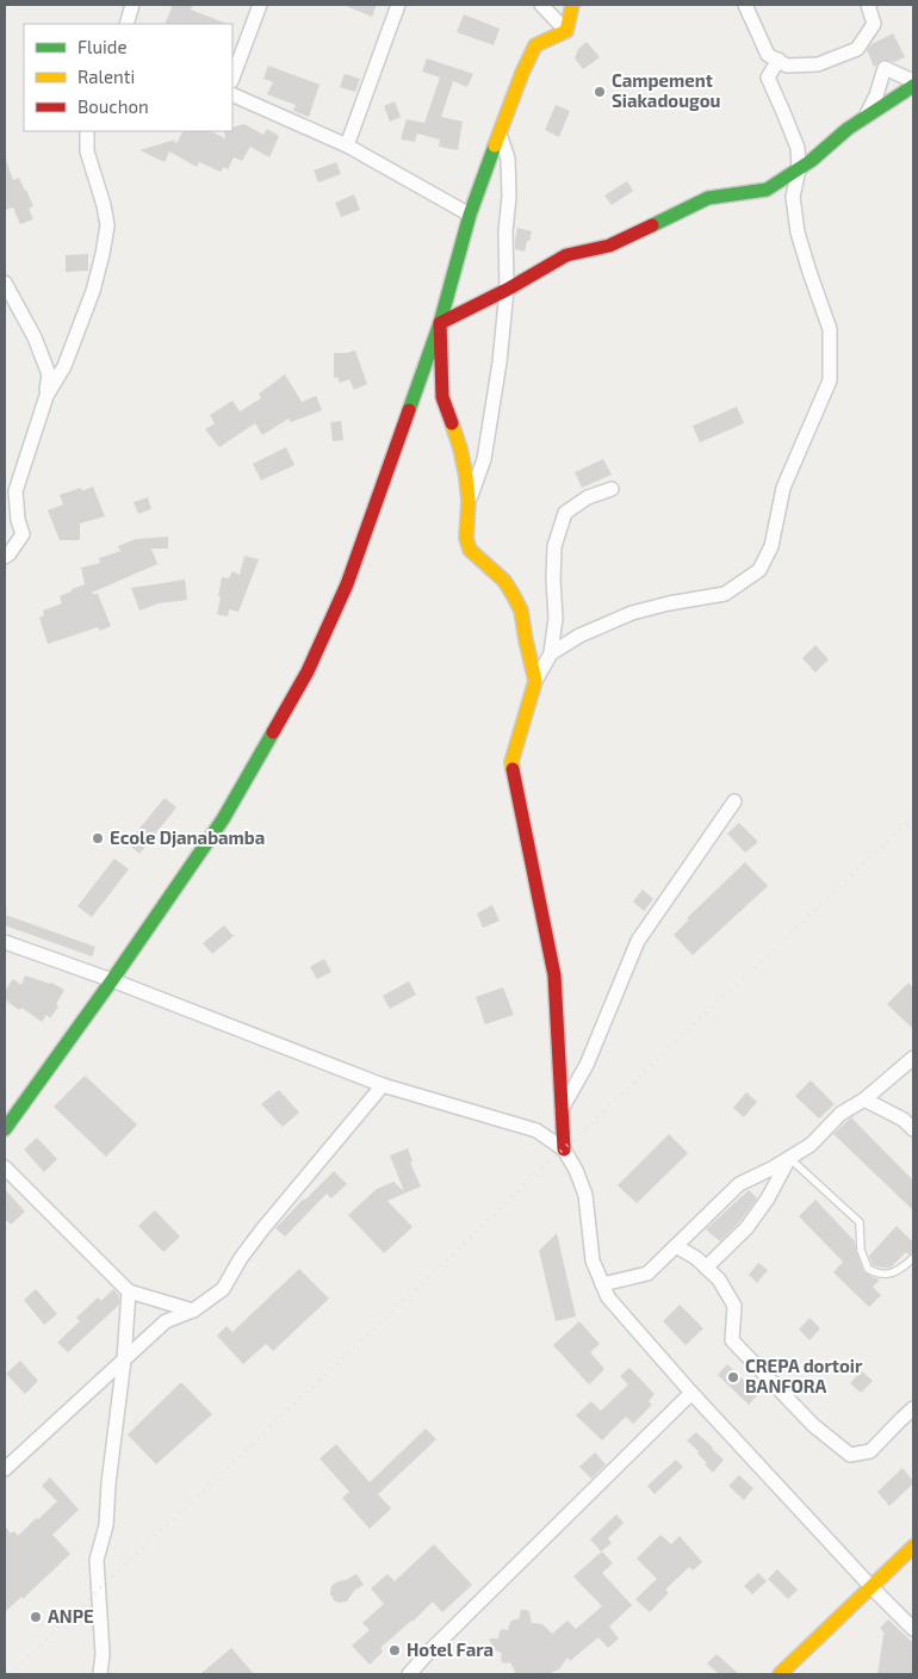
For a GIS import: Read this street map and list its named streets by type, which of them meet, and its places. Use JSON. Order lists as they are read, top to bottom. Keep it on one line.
{"places":["Campement Siakadougou","Ecole Djanabamba","CREPA dortoir BANFORA","ANPE","Hotel Fara"],"legend":["Fluide","Ralenti","Bouchon"]}
